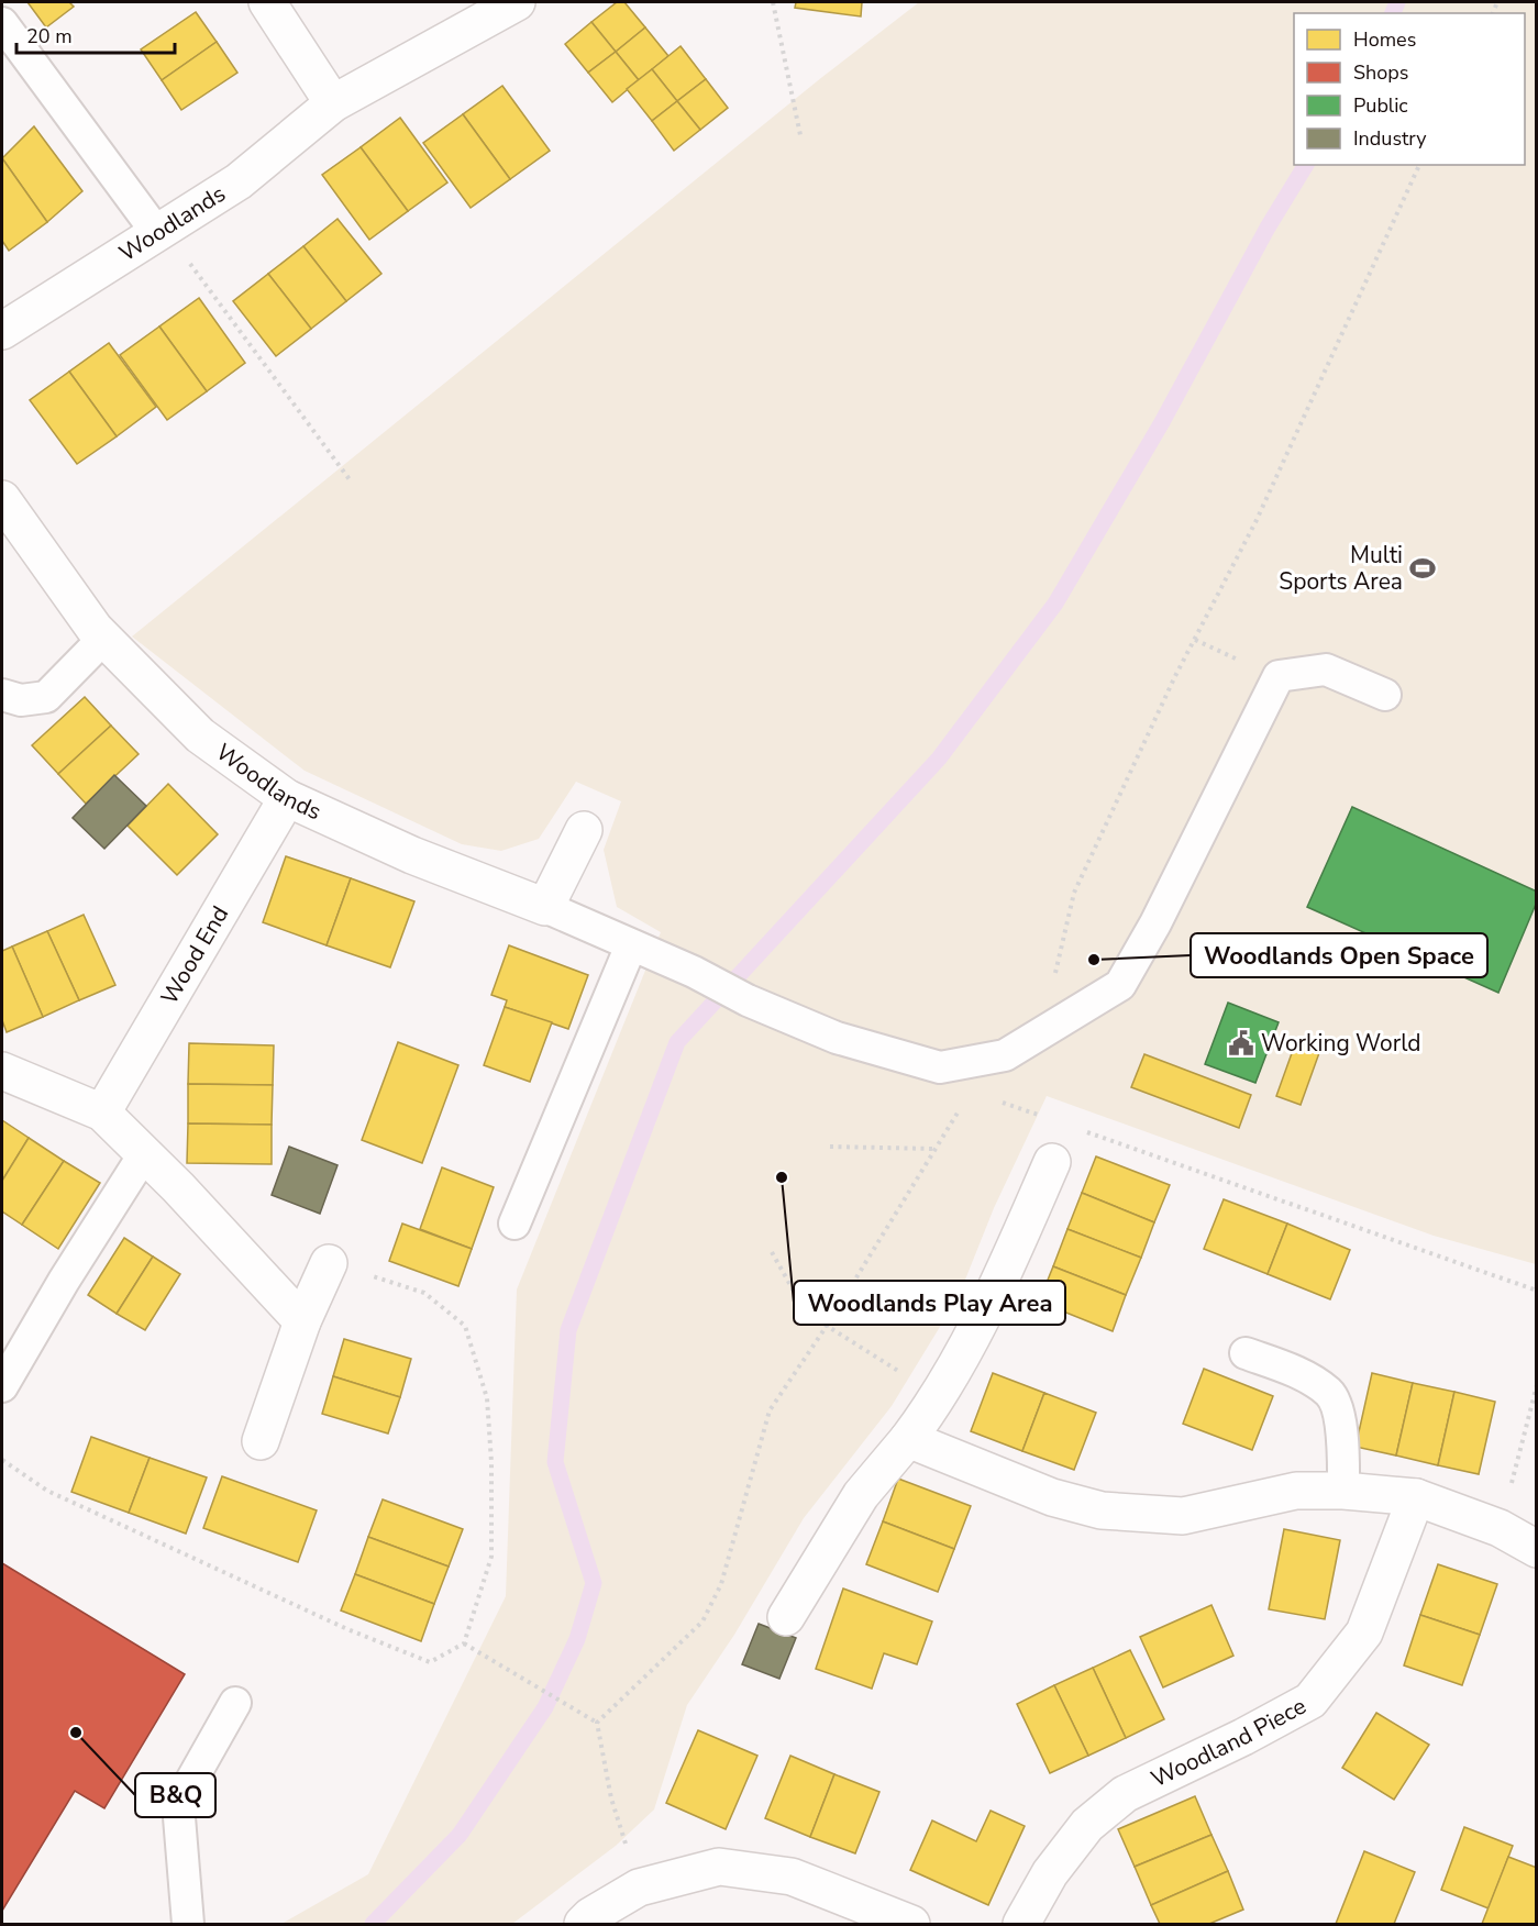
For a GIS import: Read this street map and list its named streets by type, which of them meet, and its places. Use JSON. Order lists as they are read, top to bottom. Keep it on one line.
{"streets":{"street":["Woodlands","Wood End","Woodland Piece"]},"crossings":[["Woodlands","Wood End"]],"places":{"sports":["Multi Sports Area"],"other":["Woodlands Open Space","Woodlands Play Area","B&Q"],"public building":["Working World"]},"legend":["Homes","Shops","Public","Industry"],"scale_bar":"20 m"}
